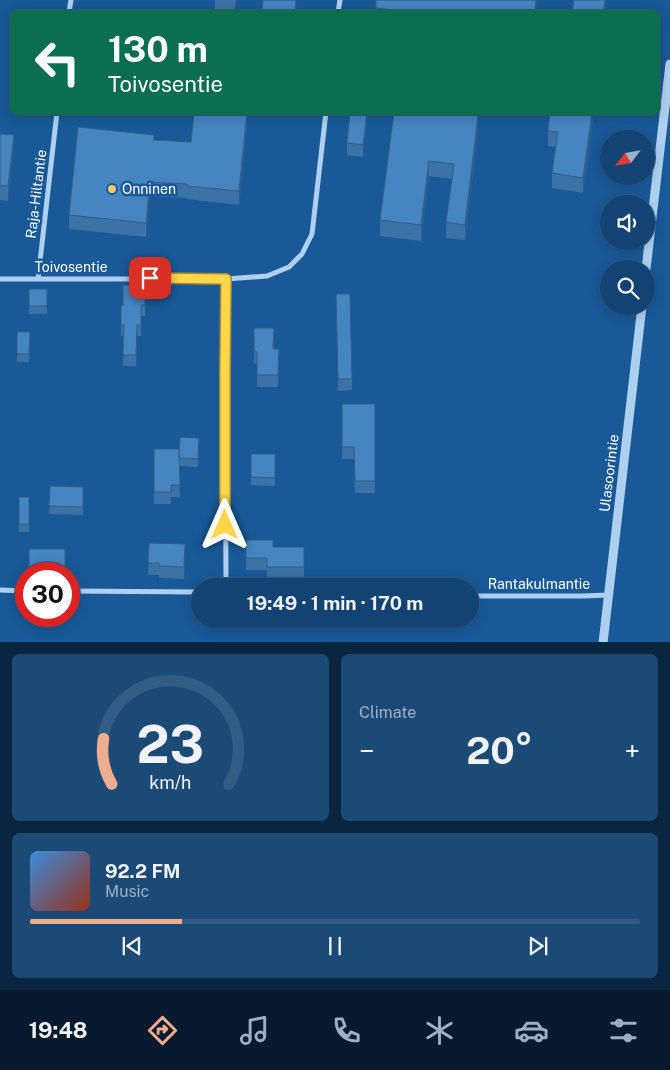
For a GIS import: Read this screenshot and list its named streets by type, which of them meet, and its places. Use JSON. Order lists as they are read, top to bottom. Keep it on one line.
{"streets":{"street":["Raja-Hiltantie","Toivosentie","Ulasoorintie","Rantakulmantie"]},"crossings":[["Raja-Hiltantie","Toivosentie"],["Ulasoorintie","Rantakulmantie"]],"places":["Onninen"],"north":"bottom left","page":{"turn":["130 m","Toivosentie"],"limit":"30","trip":"19:49 · 1 min · 170 m","tile":"Climate","heat":["−","20°","+"],"song":["92.2 FM","Music"],"tabs":"19:48","gauge":["23","km/h"]}}
